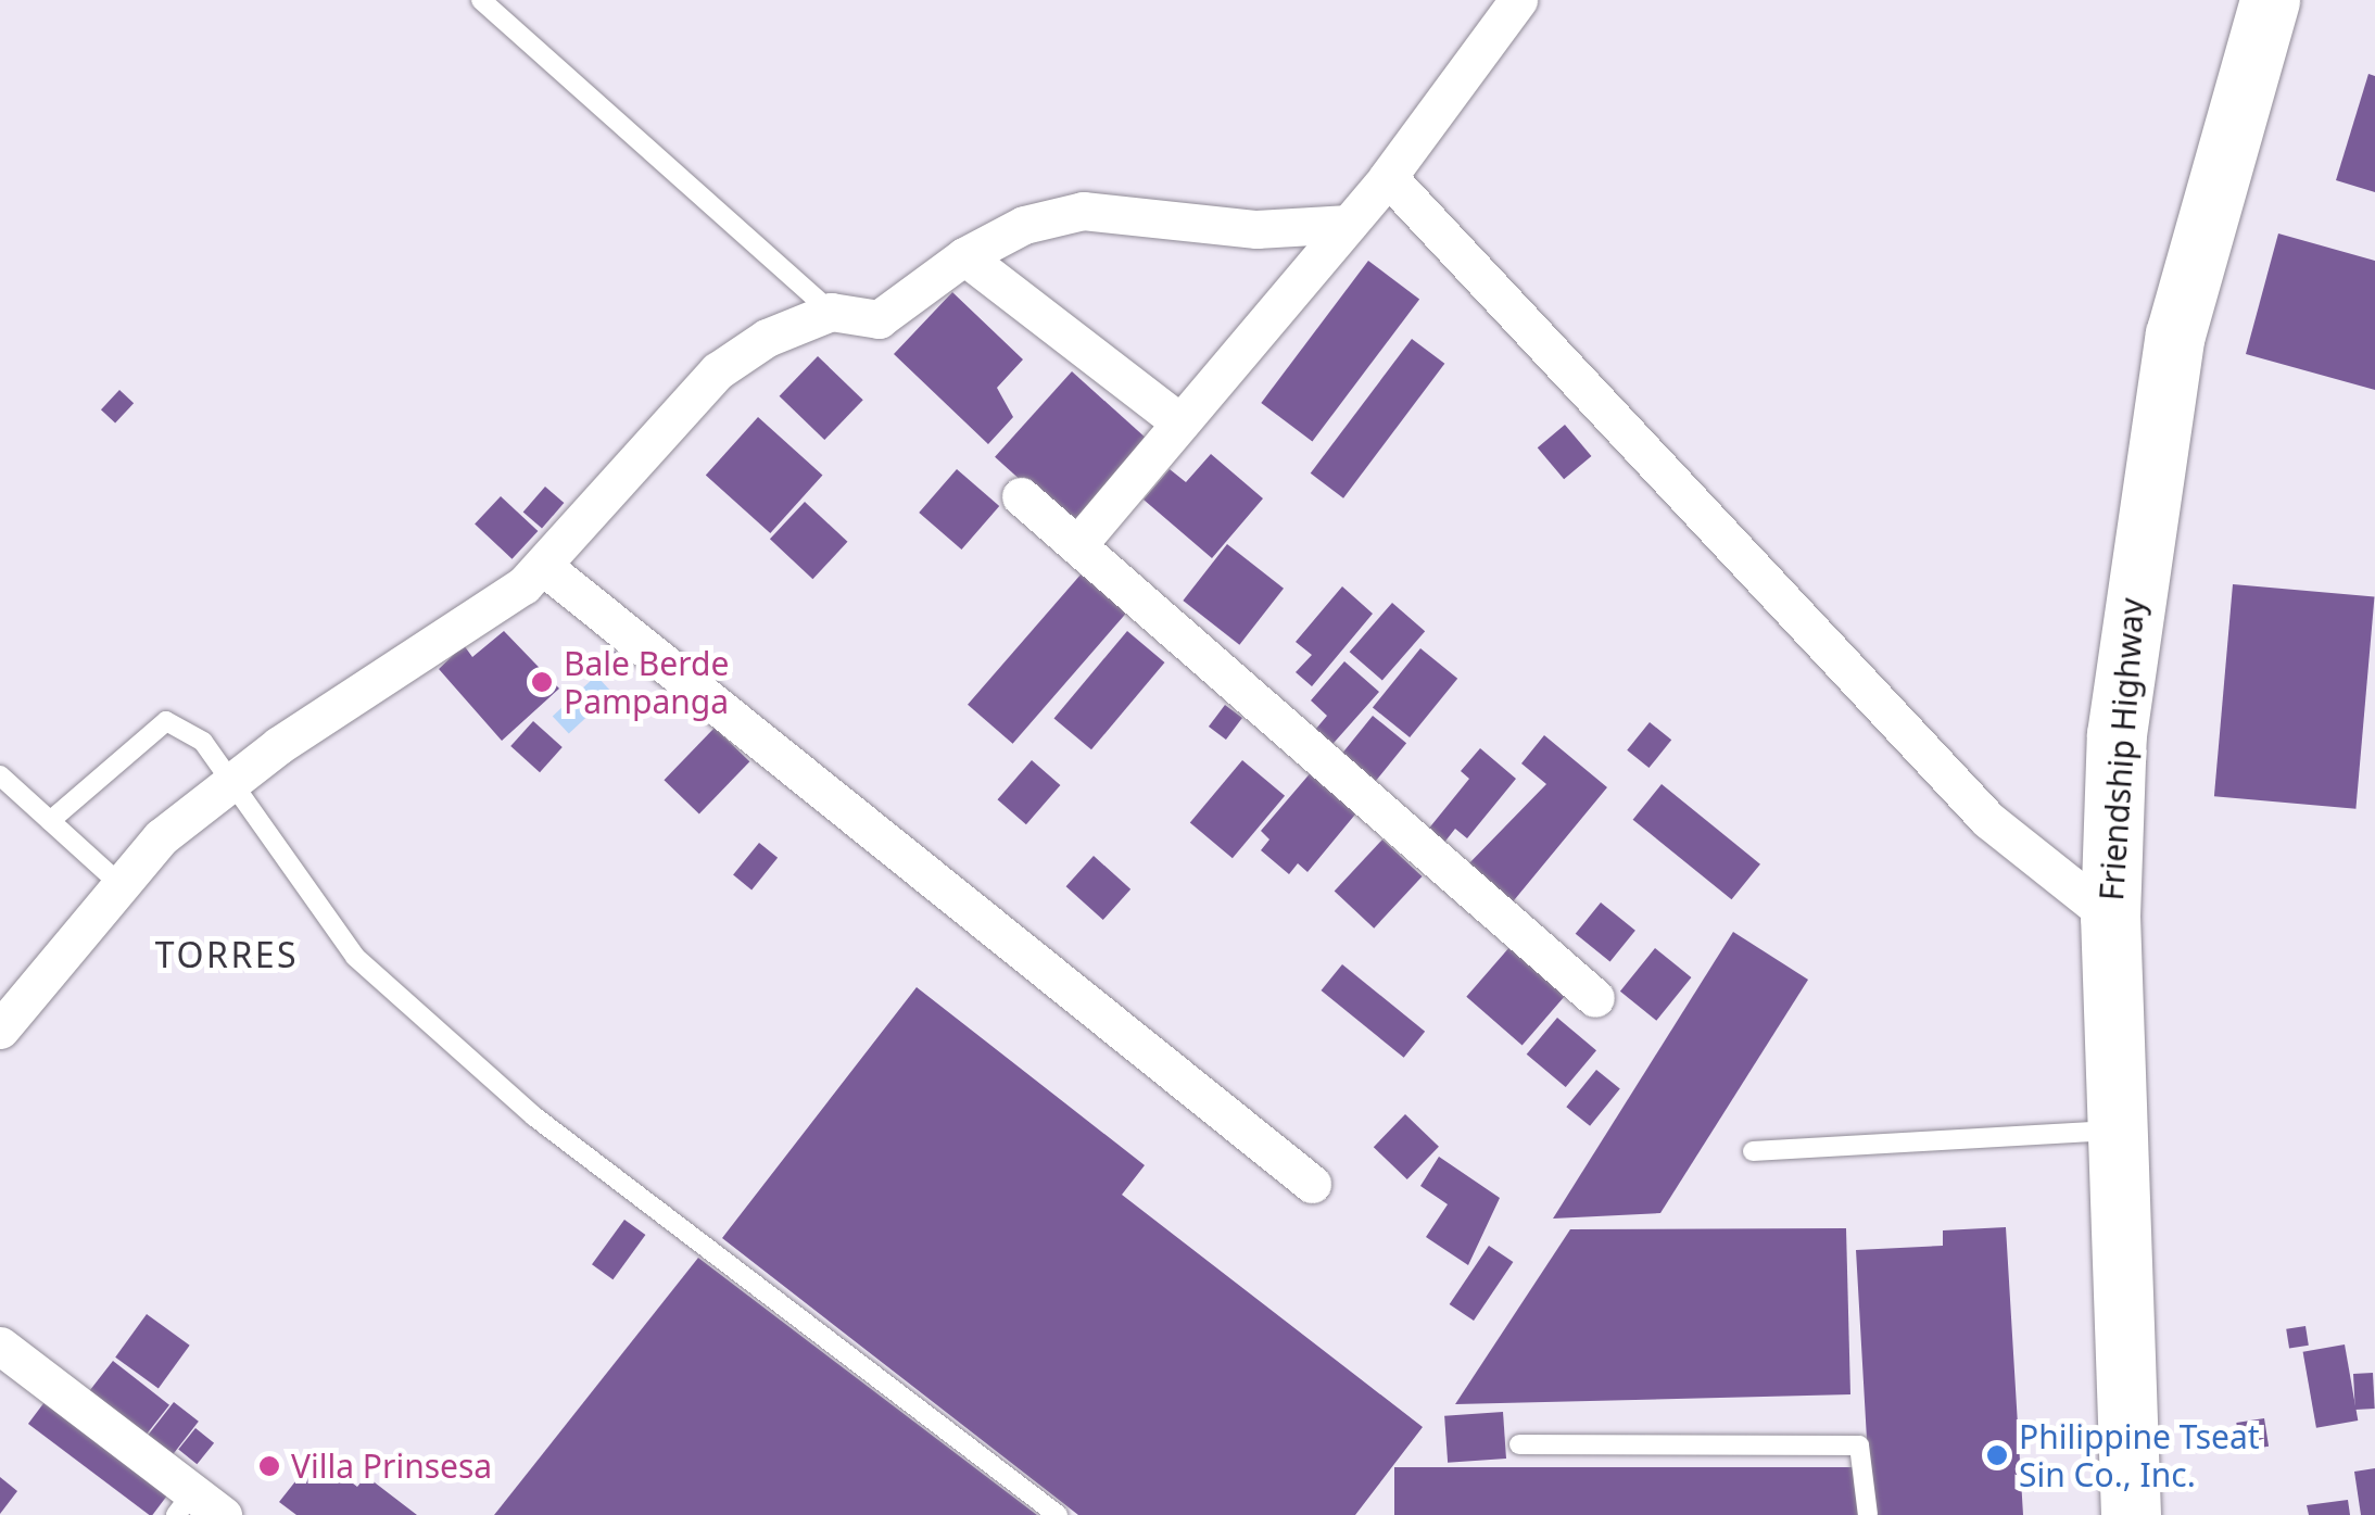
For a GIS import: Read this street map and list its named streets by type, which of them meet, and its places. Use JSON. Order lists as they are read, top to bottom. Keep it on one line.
{"streets":{"main road":["Friendship Highway"]},"districts":["TORRES"],"places":["Bale Berde Pampanga","Philippine Tseat Sin Co., Inc.","Villa Prinsesa"]}
